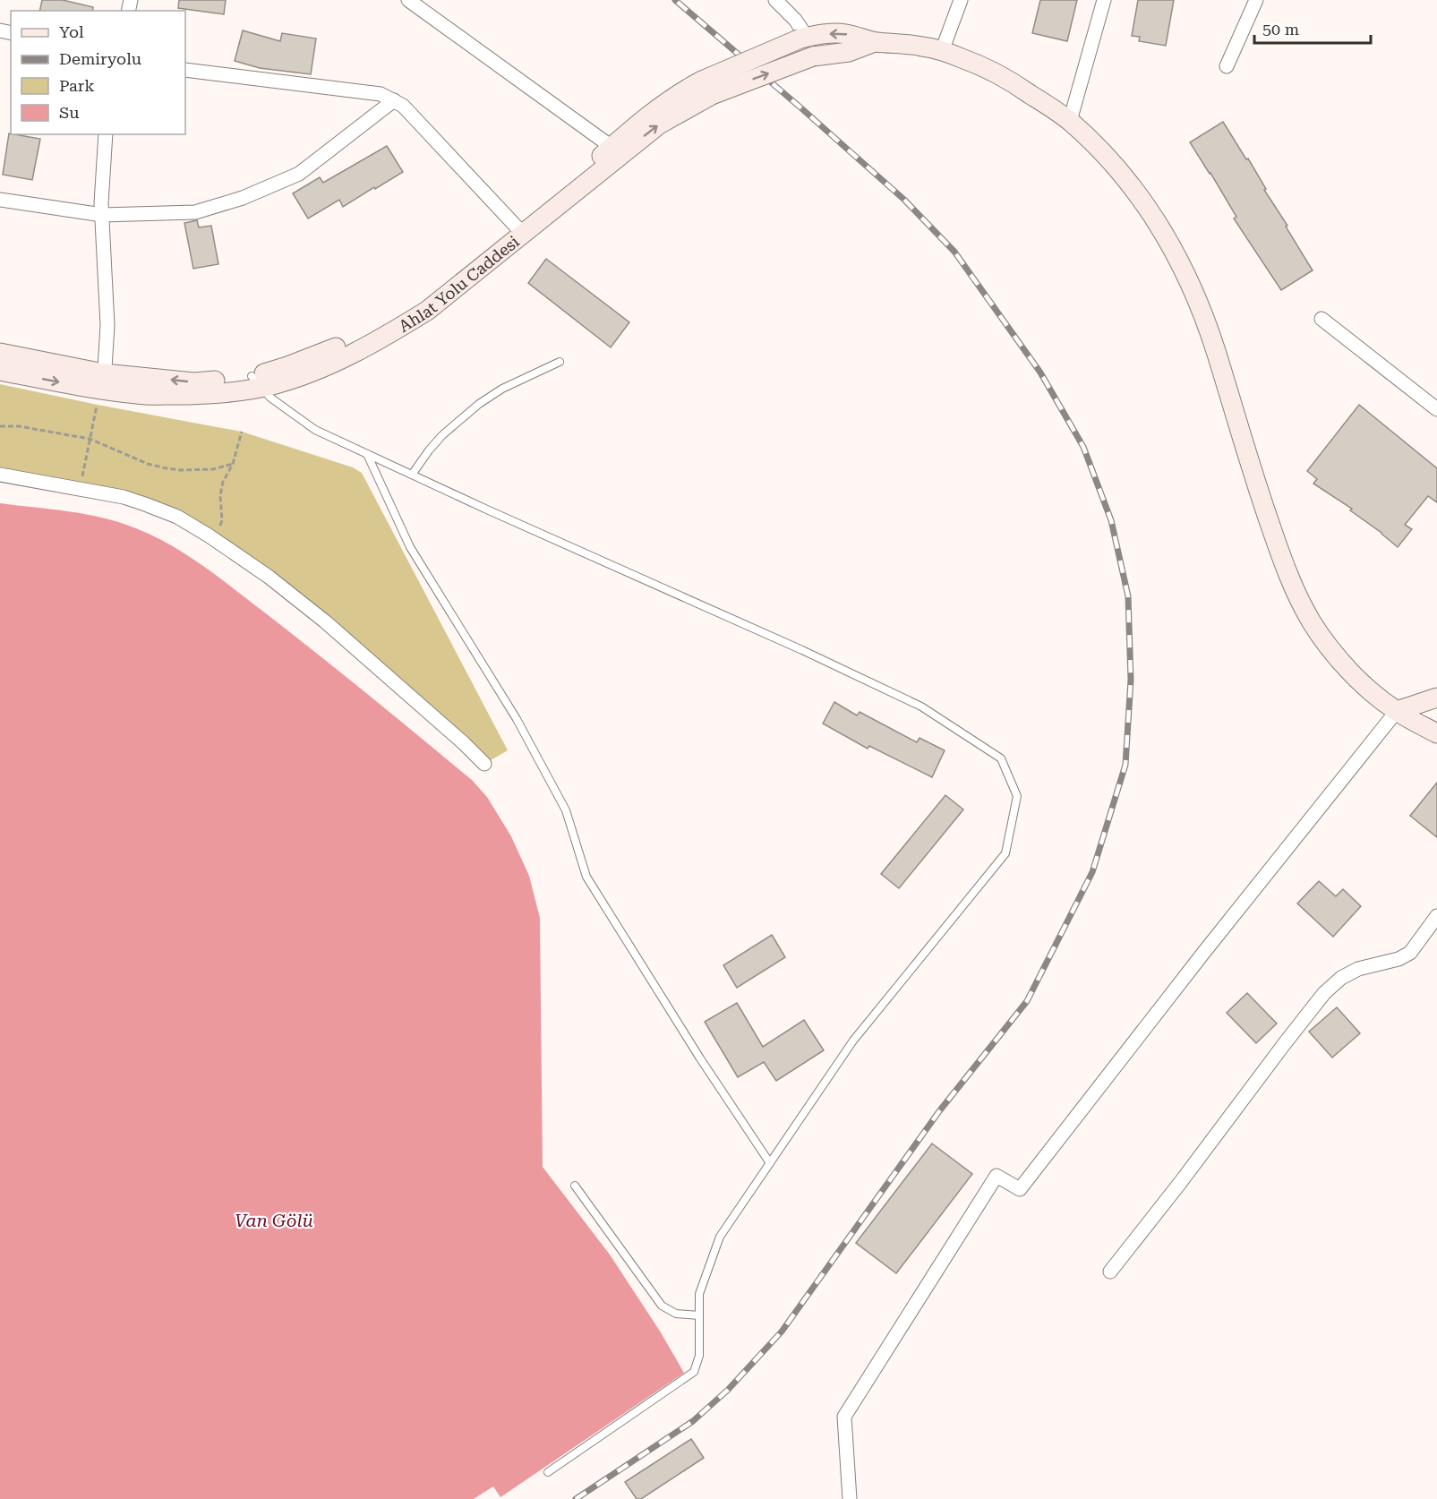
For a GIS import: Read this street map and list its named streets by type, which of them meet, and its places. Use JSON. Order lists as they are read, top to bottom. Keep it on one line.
{"streets":{"street":["Ahlat Yolu Caddesi"]},"water":["Van Gölü"],"legend":["Yol","Demiryolu","Park","Su"],"scale_bar":"50 m"}
